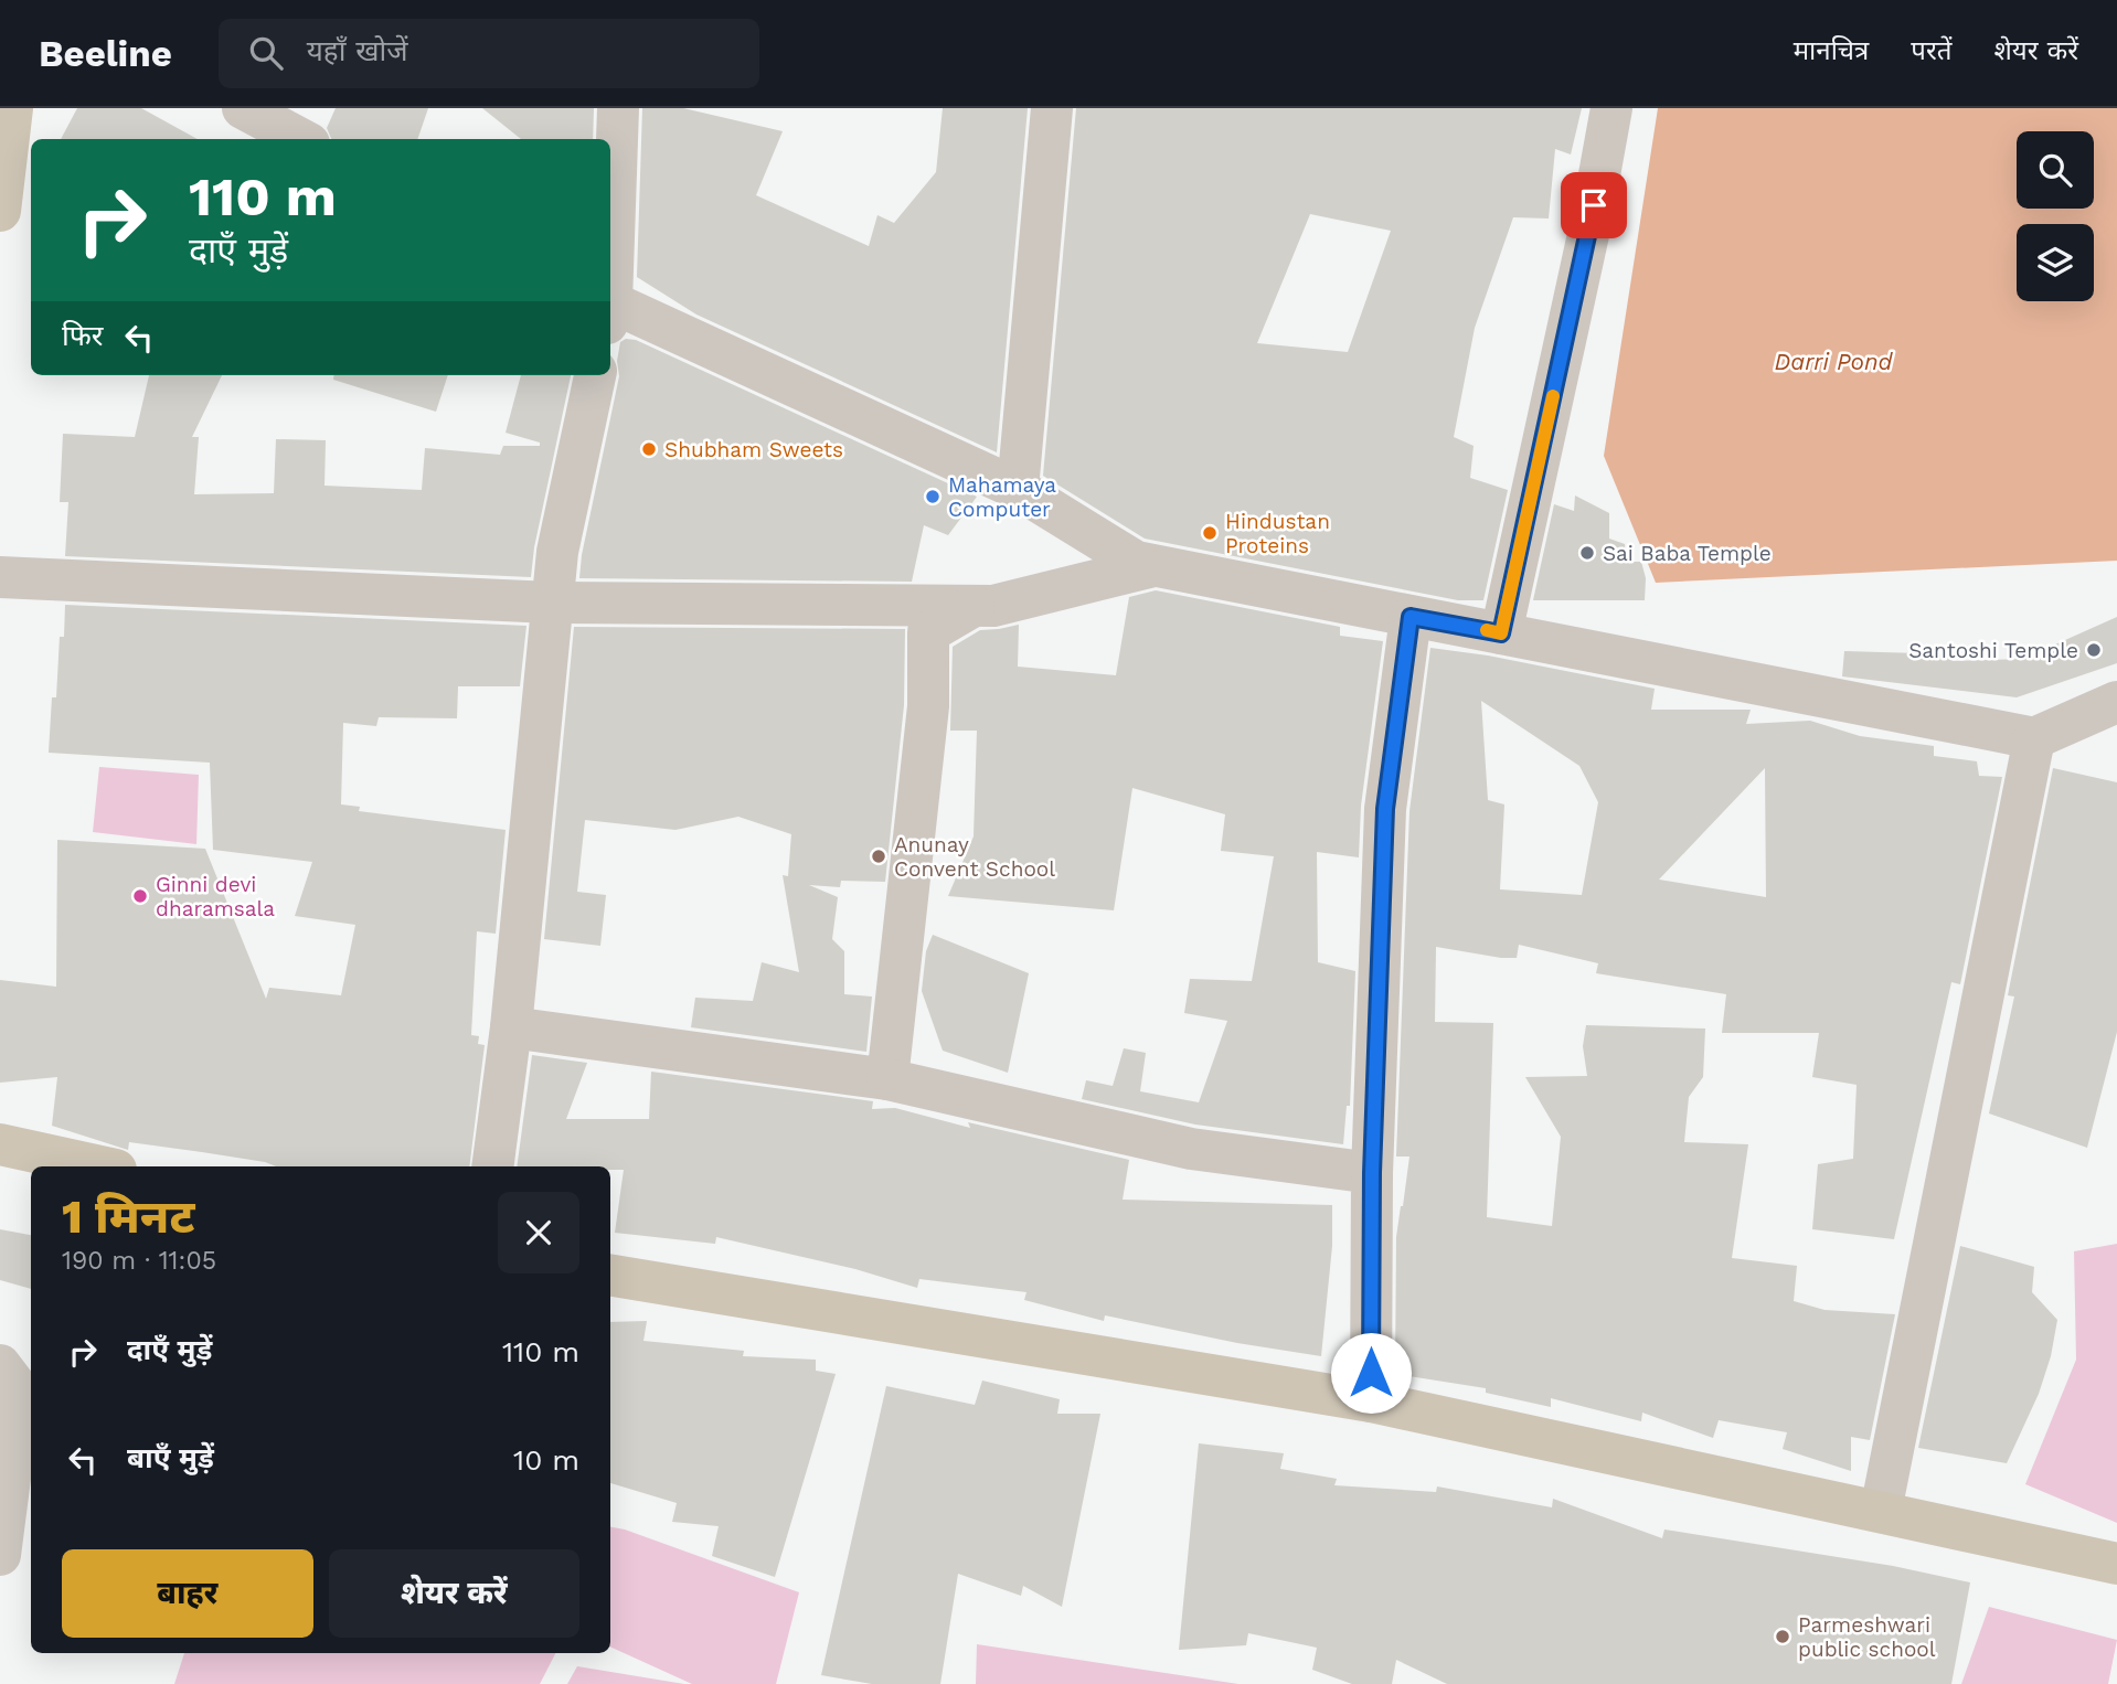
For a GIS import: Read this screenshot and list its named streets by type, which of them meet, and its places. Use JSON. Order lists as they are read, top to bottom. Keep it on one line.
{"water":["Darri Pond"],"places":["Shubham Sweets","Mahamaya Computer","Hindustan Proteins","Sai Baba Temple","Santoshi Temple","Anunay Convent School","Ginni devi dharamsala","Parmeshwari public school"],"page":{"header":"Beeline","search":"यहाँ खोजें","nav":["मानचित्र","परतें","शेयर करें"],"turn":["110 m","दाएँ मुड़ें"],"then":"फिर","heading":["1 मिनट","190 m · 11:05"],"list":[{"name":"दाएँ मुड़ें","value":"110 m"},{"name":"बाएँ मुड़ें","value":"10 m"}],"buttons":["बाहर","शेयर करें"]}}
